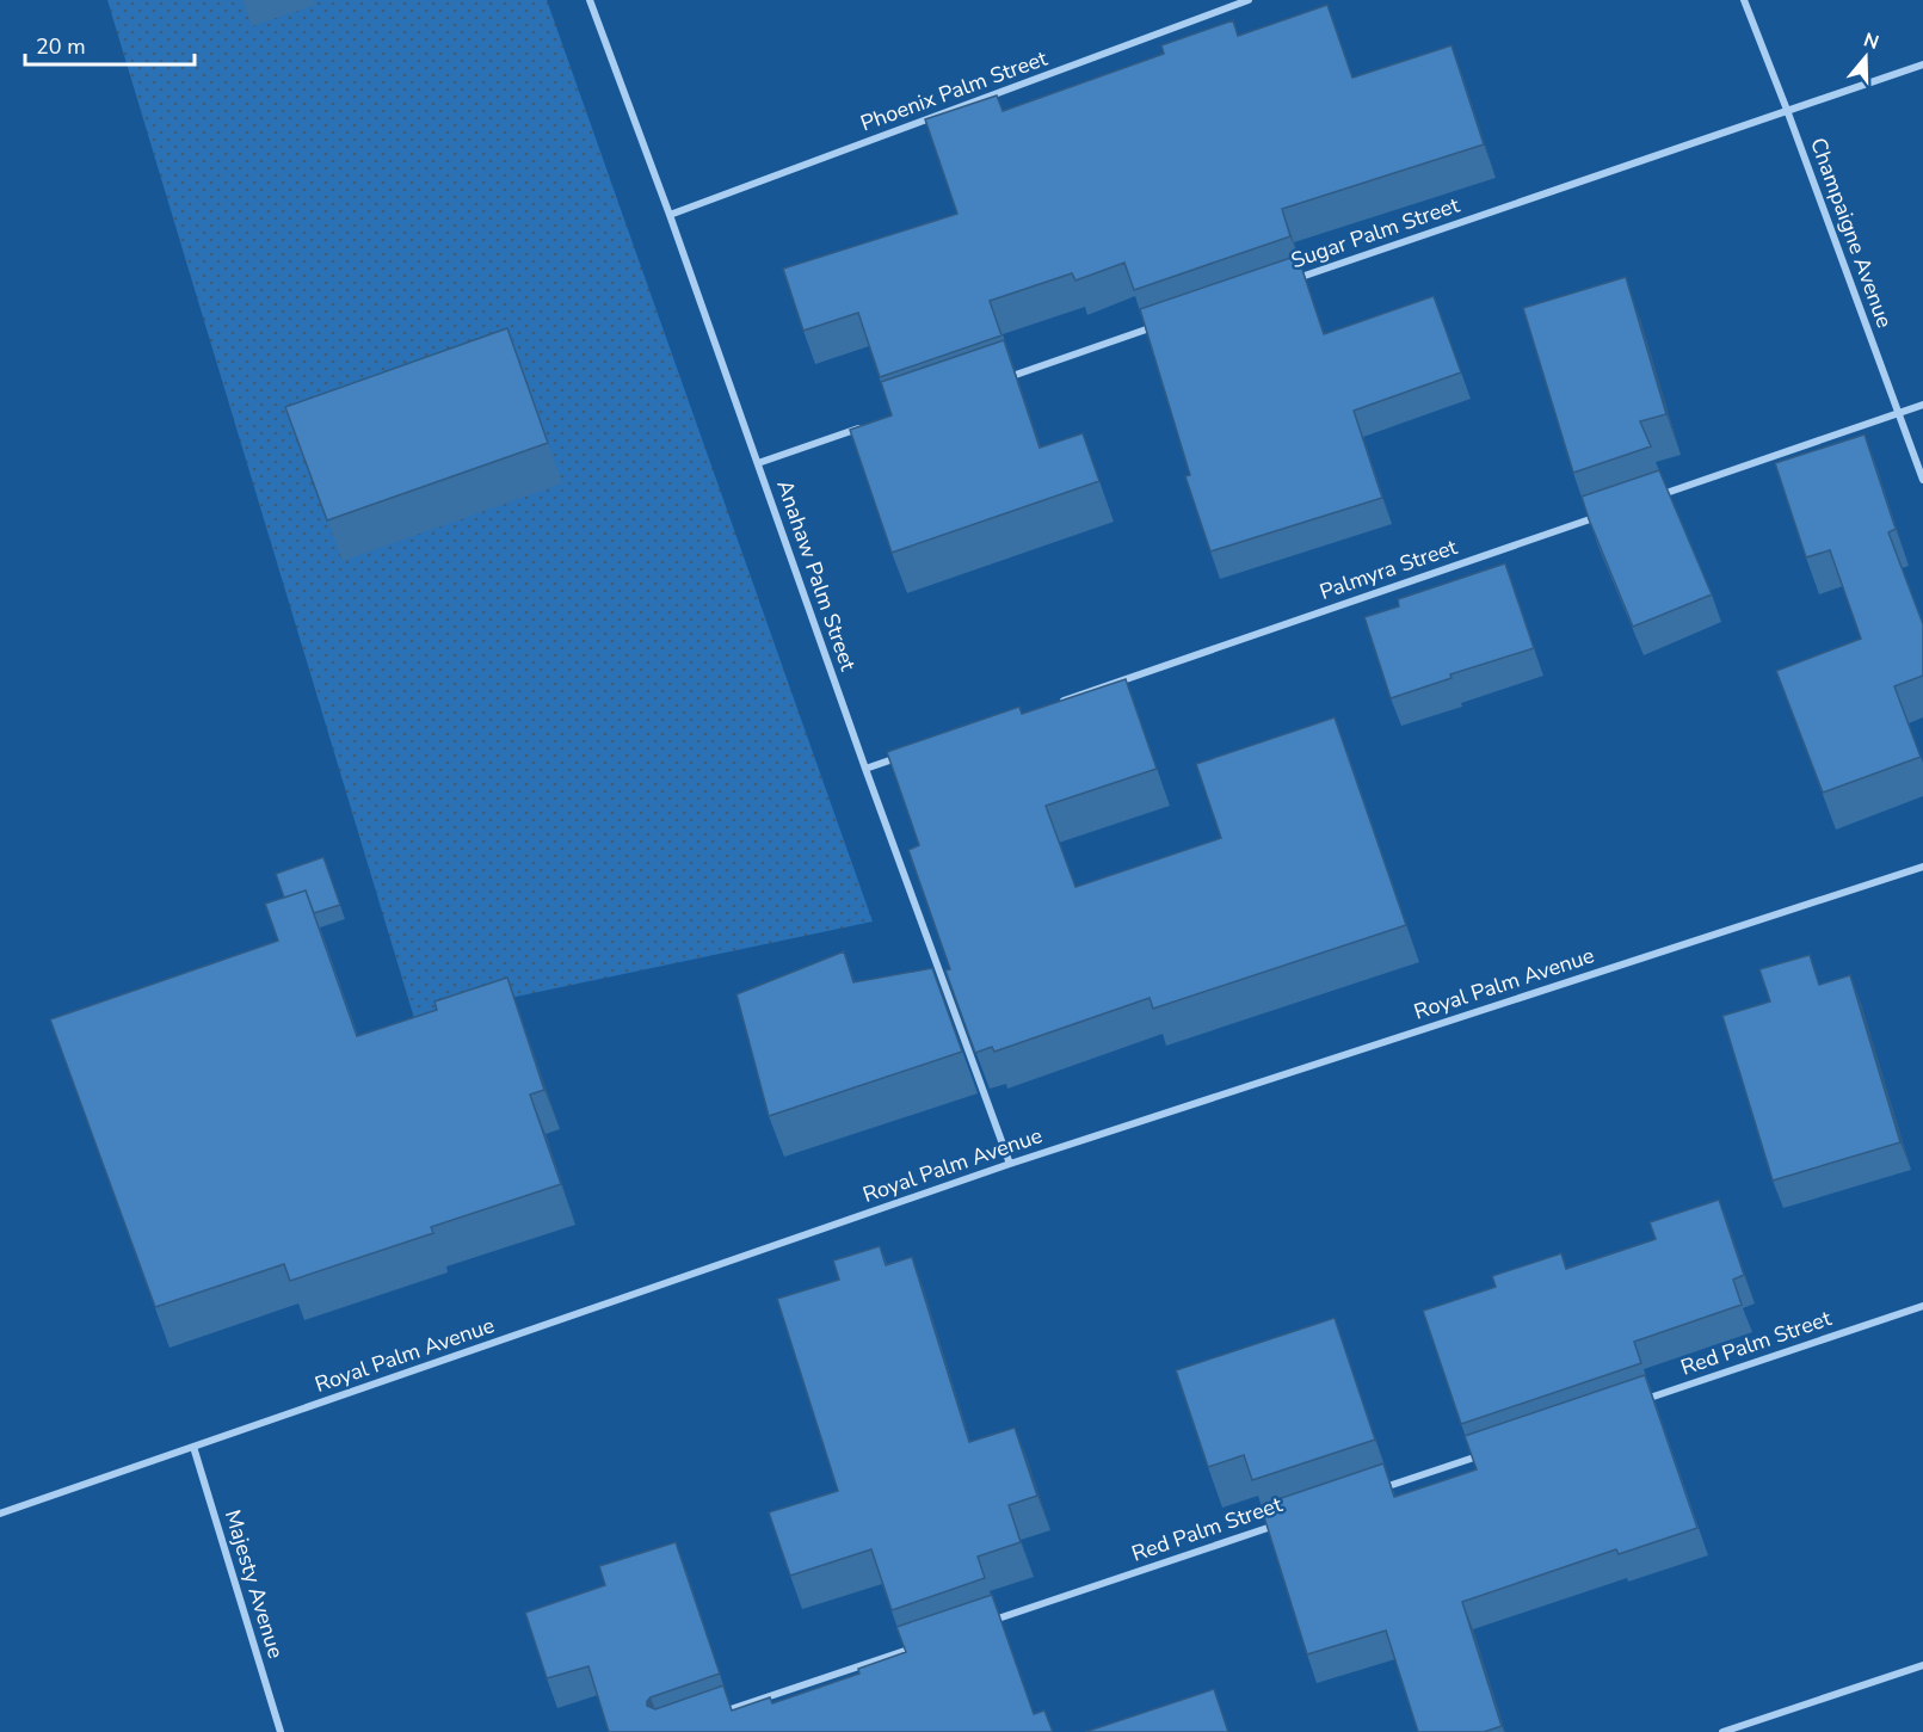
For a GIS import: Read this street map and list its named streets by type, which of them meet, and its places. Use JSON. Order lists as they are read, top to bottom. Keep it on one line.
{"streets":{"street":["Phoenix Palm Street","Sugar Palm Street","Champaigne Avenue","Palmyra Street","Anahaw Palm Street","Royal Palm Avenue","Red Palm Street","Majesty Avenue"]},"crossings":[["Phoenix Palm Street","Anahaw Palm Street"],["Sugar Palm Street","Champaigne Avenue"],["Anahaw Palm Street","Royal Palm Avenue"],["Royal Palm Avenue","Majesty Avenue"]],"scale_bar":"20 m","north":"top"}
